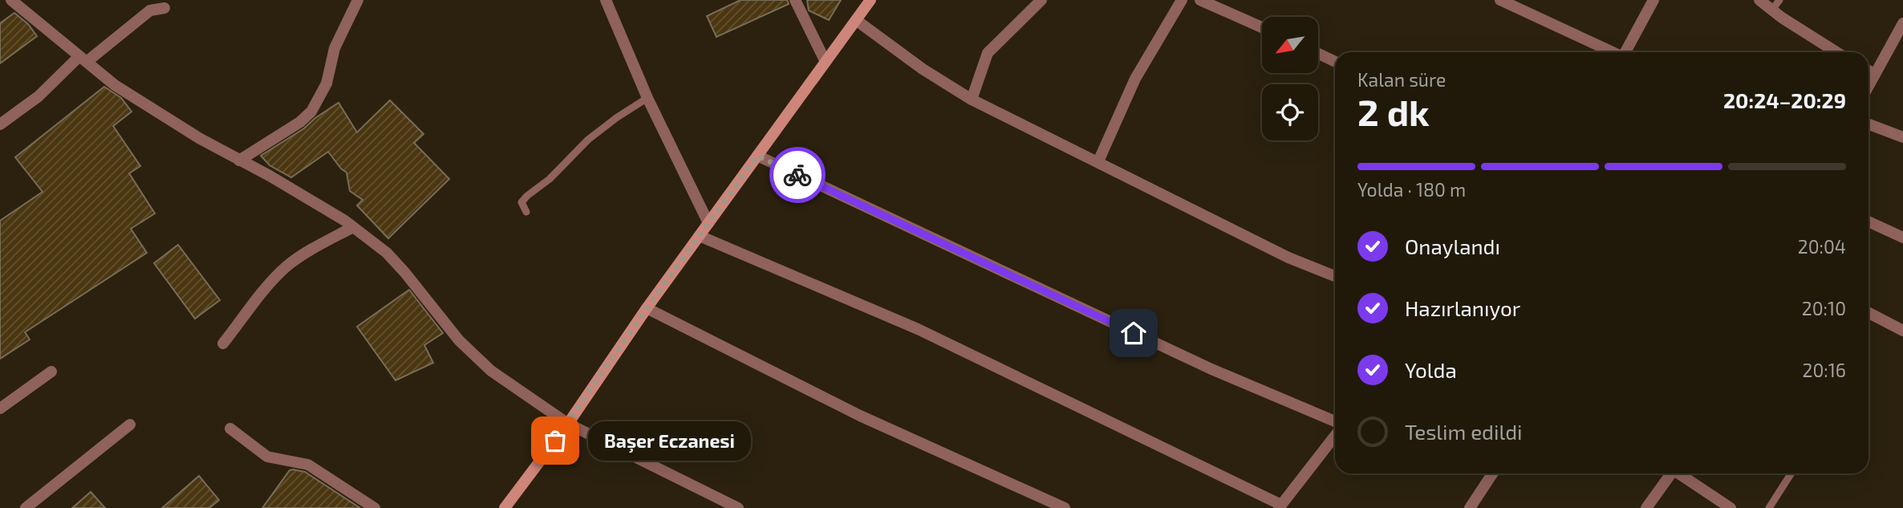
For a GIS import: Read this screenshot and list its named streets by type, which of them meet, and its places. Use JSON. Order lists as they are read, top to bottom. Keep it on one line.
{"places":["Başer Eczanesi"],"north":"bottom left","page":{"heading":["2 dk","Kalan süre","20:24–20:29"],"bar":"Yolda · 180 m","list":[["Onaylandı","20:04"],["Hazırlanıyor","20:10"],["Yolda","20:16"],"Teslim edildi"],"bubble":"Başer Eczanesi"}}
